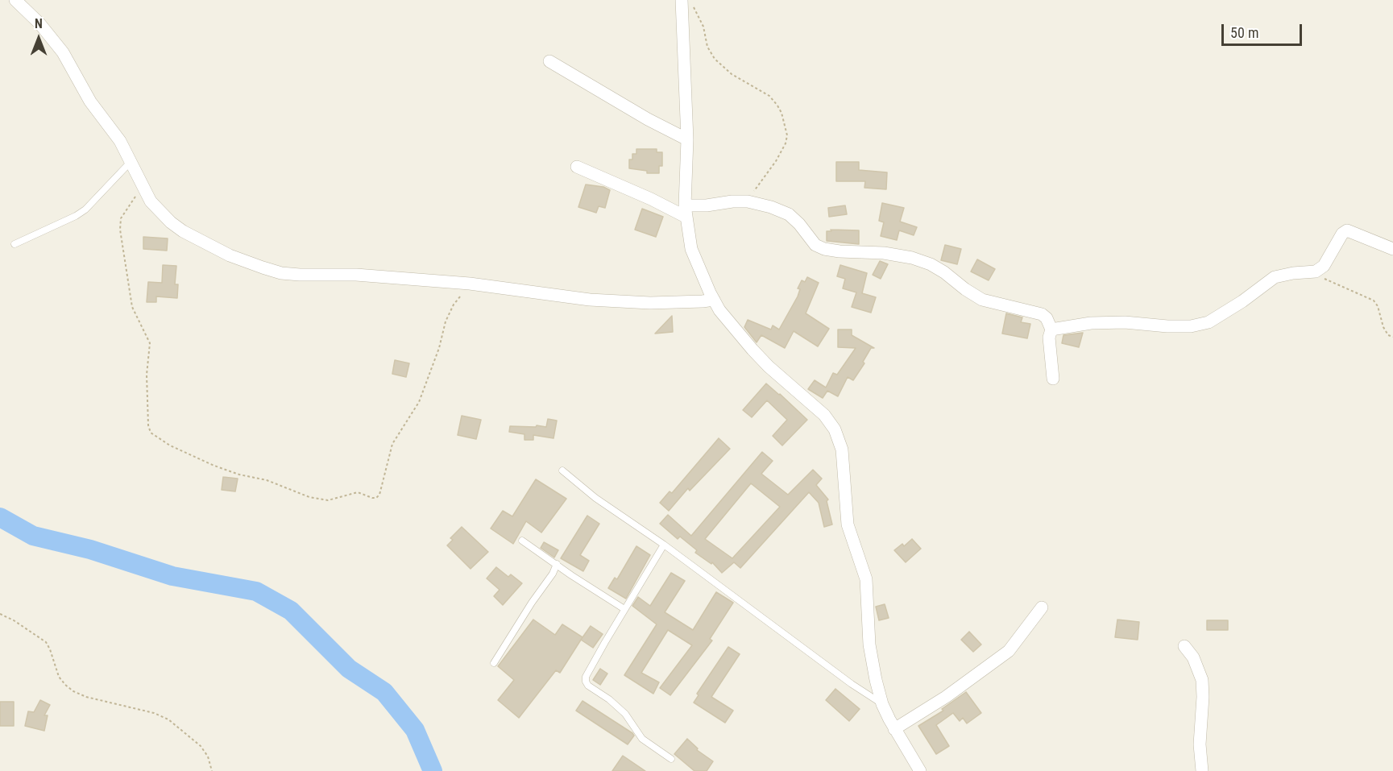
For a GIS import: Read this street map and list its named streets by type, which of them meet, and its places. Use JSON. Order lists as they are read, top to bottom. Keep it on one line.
{"scale_bar":"50 m","north":"top"}
